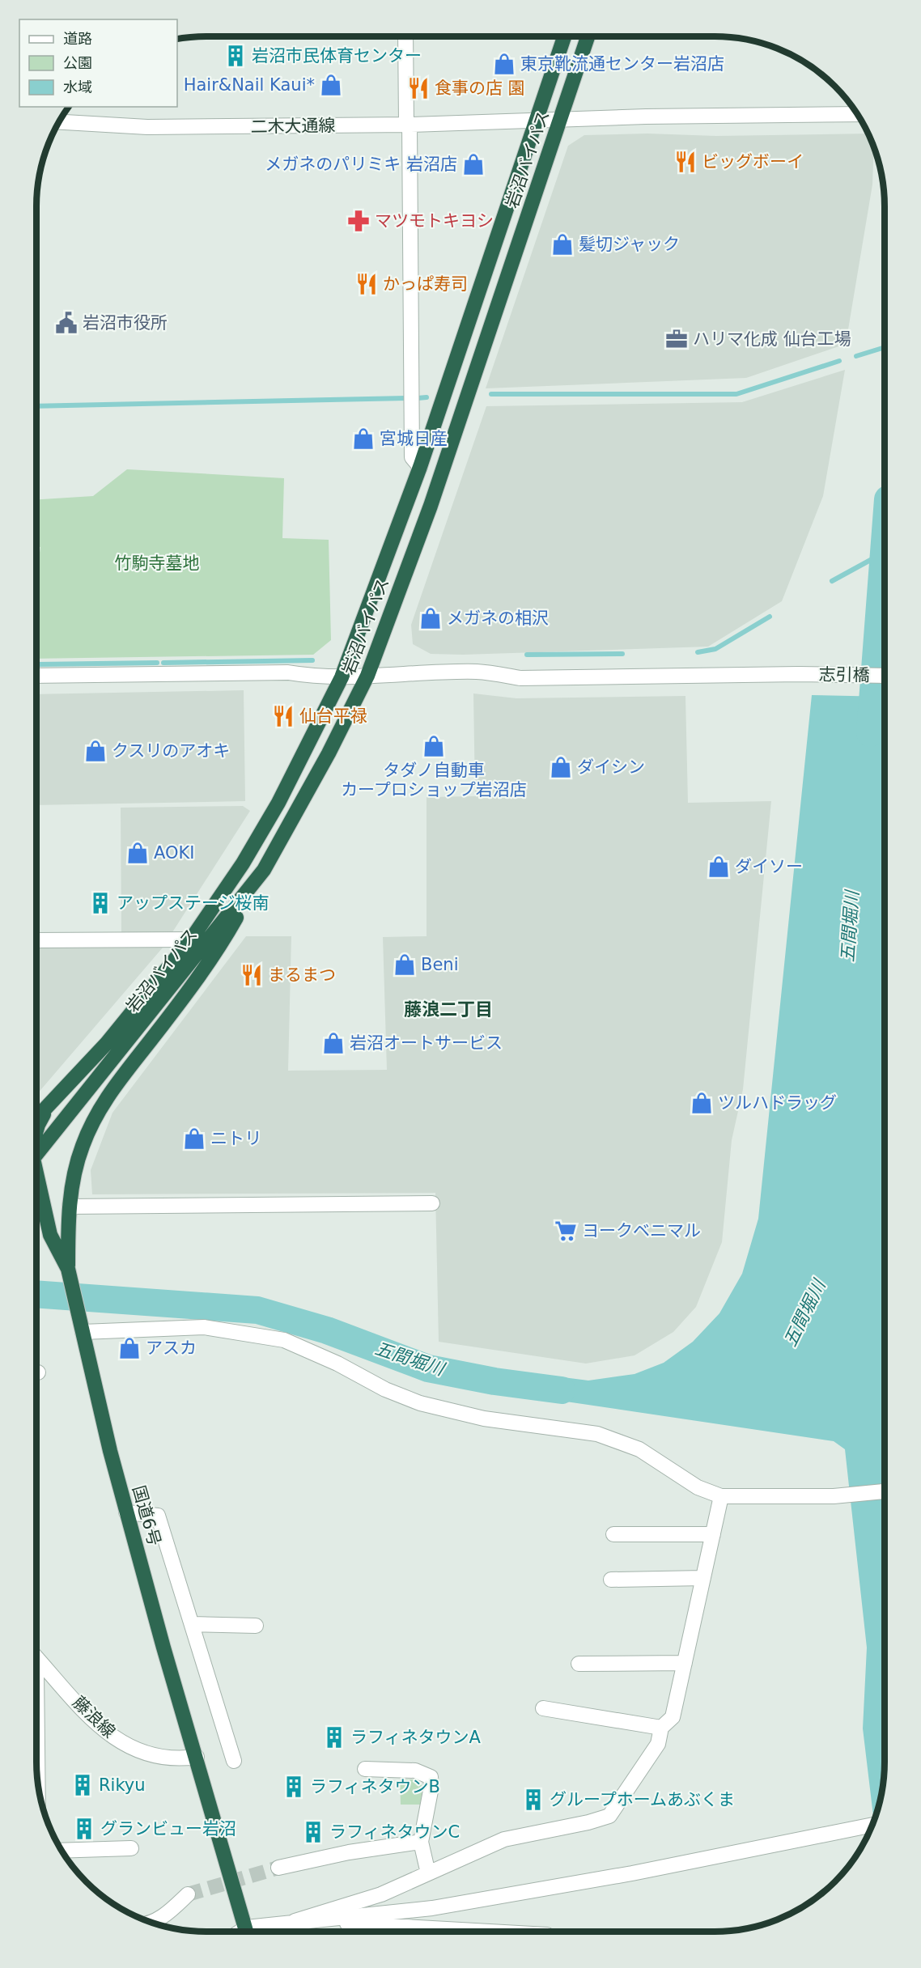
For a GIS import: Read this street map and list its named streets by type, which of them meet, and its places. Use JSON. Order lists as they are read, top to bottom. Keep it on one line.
{"streets":{"highway":["岩沼バイパス","国道6号"],"street":["二木大通線","志引橋","藤浪線"]},"crossings":[["二木大通線","岩沼バイパス"],["岩沼バイパス","志引橋"],["岩沼バイパス","国道6号"],["国道6号","藤浪線"]],"districts":["藤浪二丁目"],"water":["五間堀川"],"parks":["竹駒寺墓地"],"places":{"building":["岩沼市民体育センター","アップステージ桜南","ラフィネタウンA","Rikyu","ラフィネタウンB","グループホームあぶくま","グランビュー岩沼","ラフィネタウンC"],"shop":["東京靴流通センター岩沼店","Hair&Nail Kaui*","メガネのパリミキ 岩沼店","髪切ジャック","宮城日産","メガネの相沢","タダノ自動車 カープロショップ岩沼店","クスリのアオキ","ダイシン","AOKI","ダイソー","Beni","岩沼オートサービス","ツルハドラッグ","ニトリ","アスカ"],"restaurant":["食事の店 園","ビッグボーイ","かっぱ寿司","仙台平禄","まるまつ"],"pharmacy":["マツモトキヨシ"],"public building":["岩沼市役所"],"office":["ハリマ化成 仙台工場"],"supermarket":["ヨークベニマル"]},"legend":["道路","公園","水域"]}
